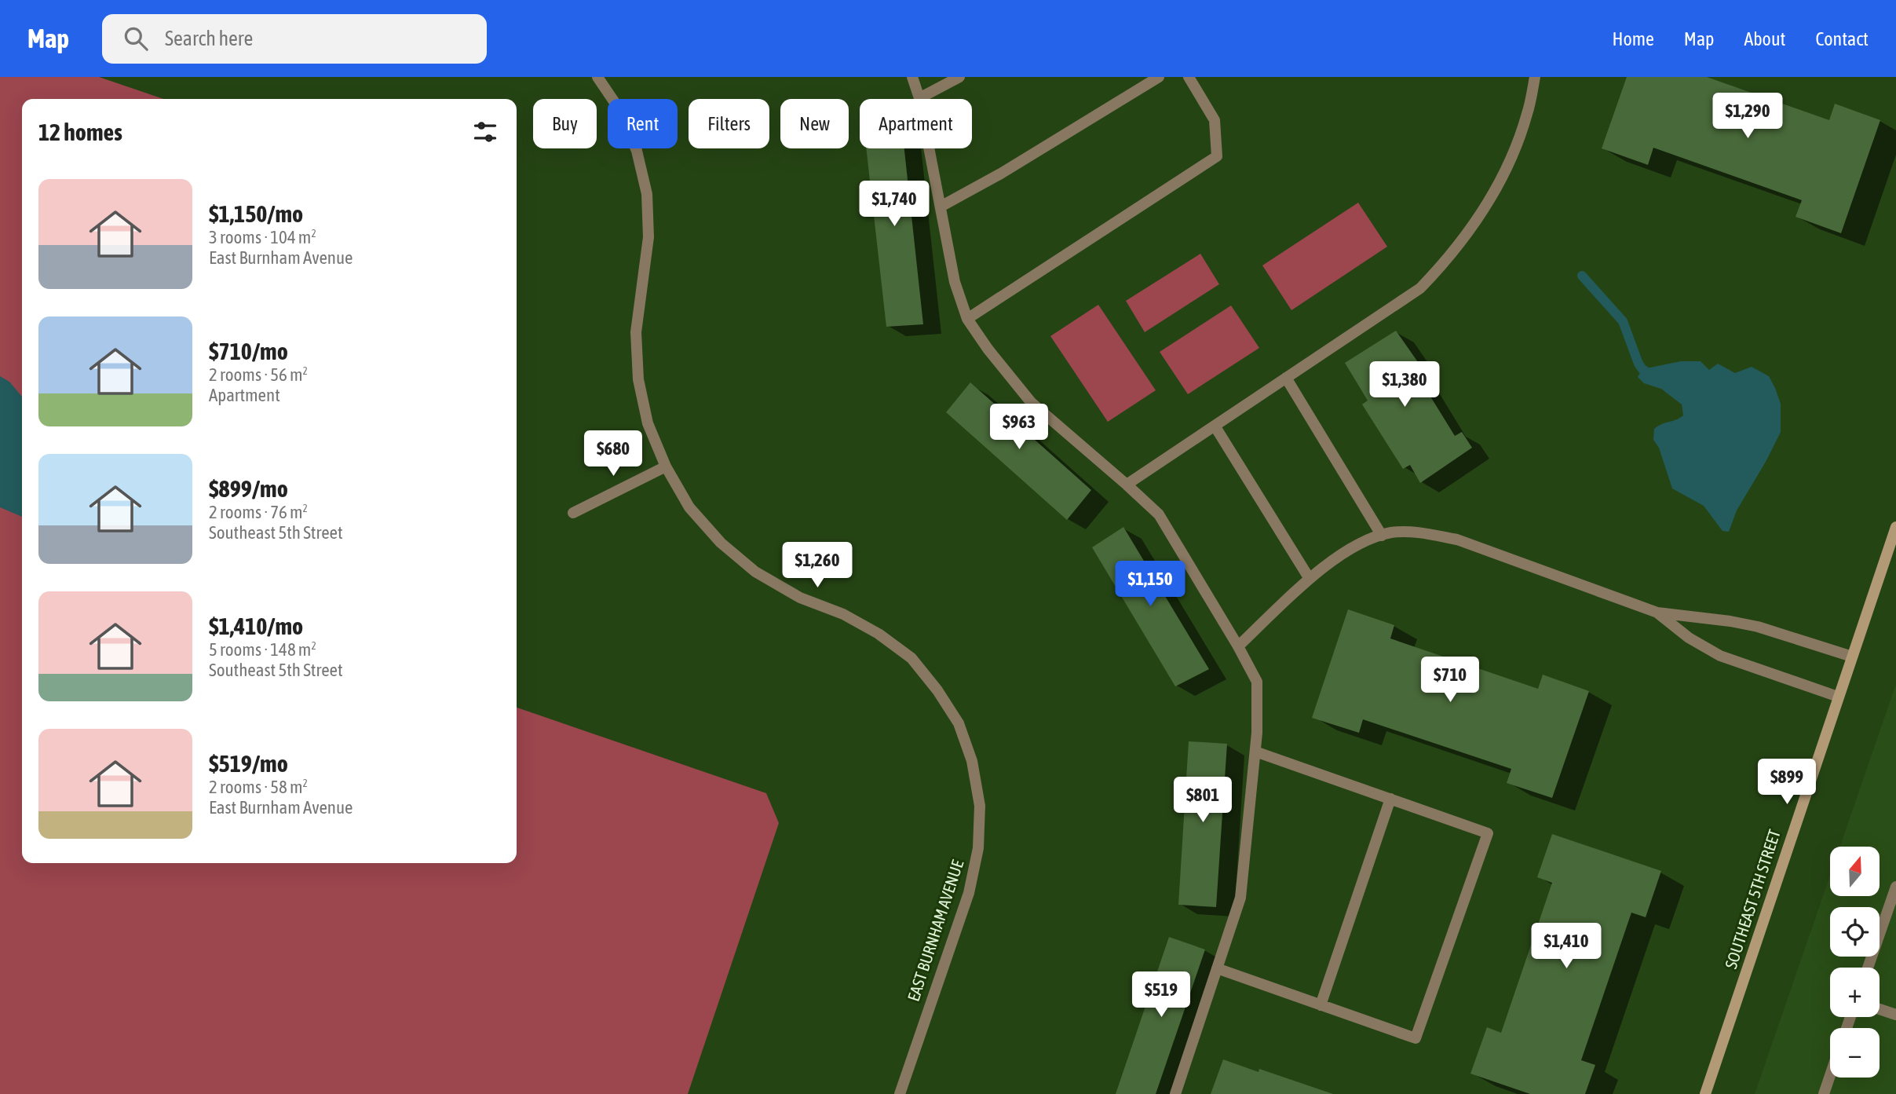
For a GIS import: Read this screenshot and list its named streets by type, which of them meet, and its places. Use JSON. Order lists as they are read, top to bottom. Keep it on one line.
{"streets":{"street":["SOUTHEAST 5TH STREET","EAST BURNHAM AVENUE"]},"north":"top","page":{"header":"Map","search":"Search here","nav":["Home","Map","About","Contact"],"price":["$1,290","$1,740","$1,380","$963","$680","$1,260","$1,150","$710","$899","$801","$1,410","$519"],"chip":["Buy","Rent","Filters","New","Apartment"],"heading":"12 homes","list":[{"name":"$1,150/mo","note":"3 rooms · 104 m² · East Burnham Avenue"},{"name":"$710/mo","note":"2 rooms · 56 m² · Apartment"},{"name":"$899/mo","note":"2 rooms · 76 m² · Southeast 5th Street"},{"name":"$1,410/mo","note":"5 rooms · 148 m² · Southeast 5th Street"},{"name":"$519/mo","note":"2 rooms · 58 m² · East Burnham Avenue"}],"map_buttons":["+","−"]}}
